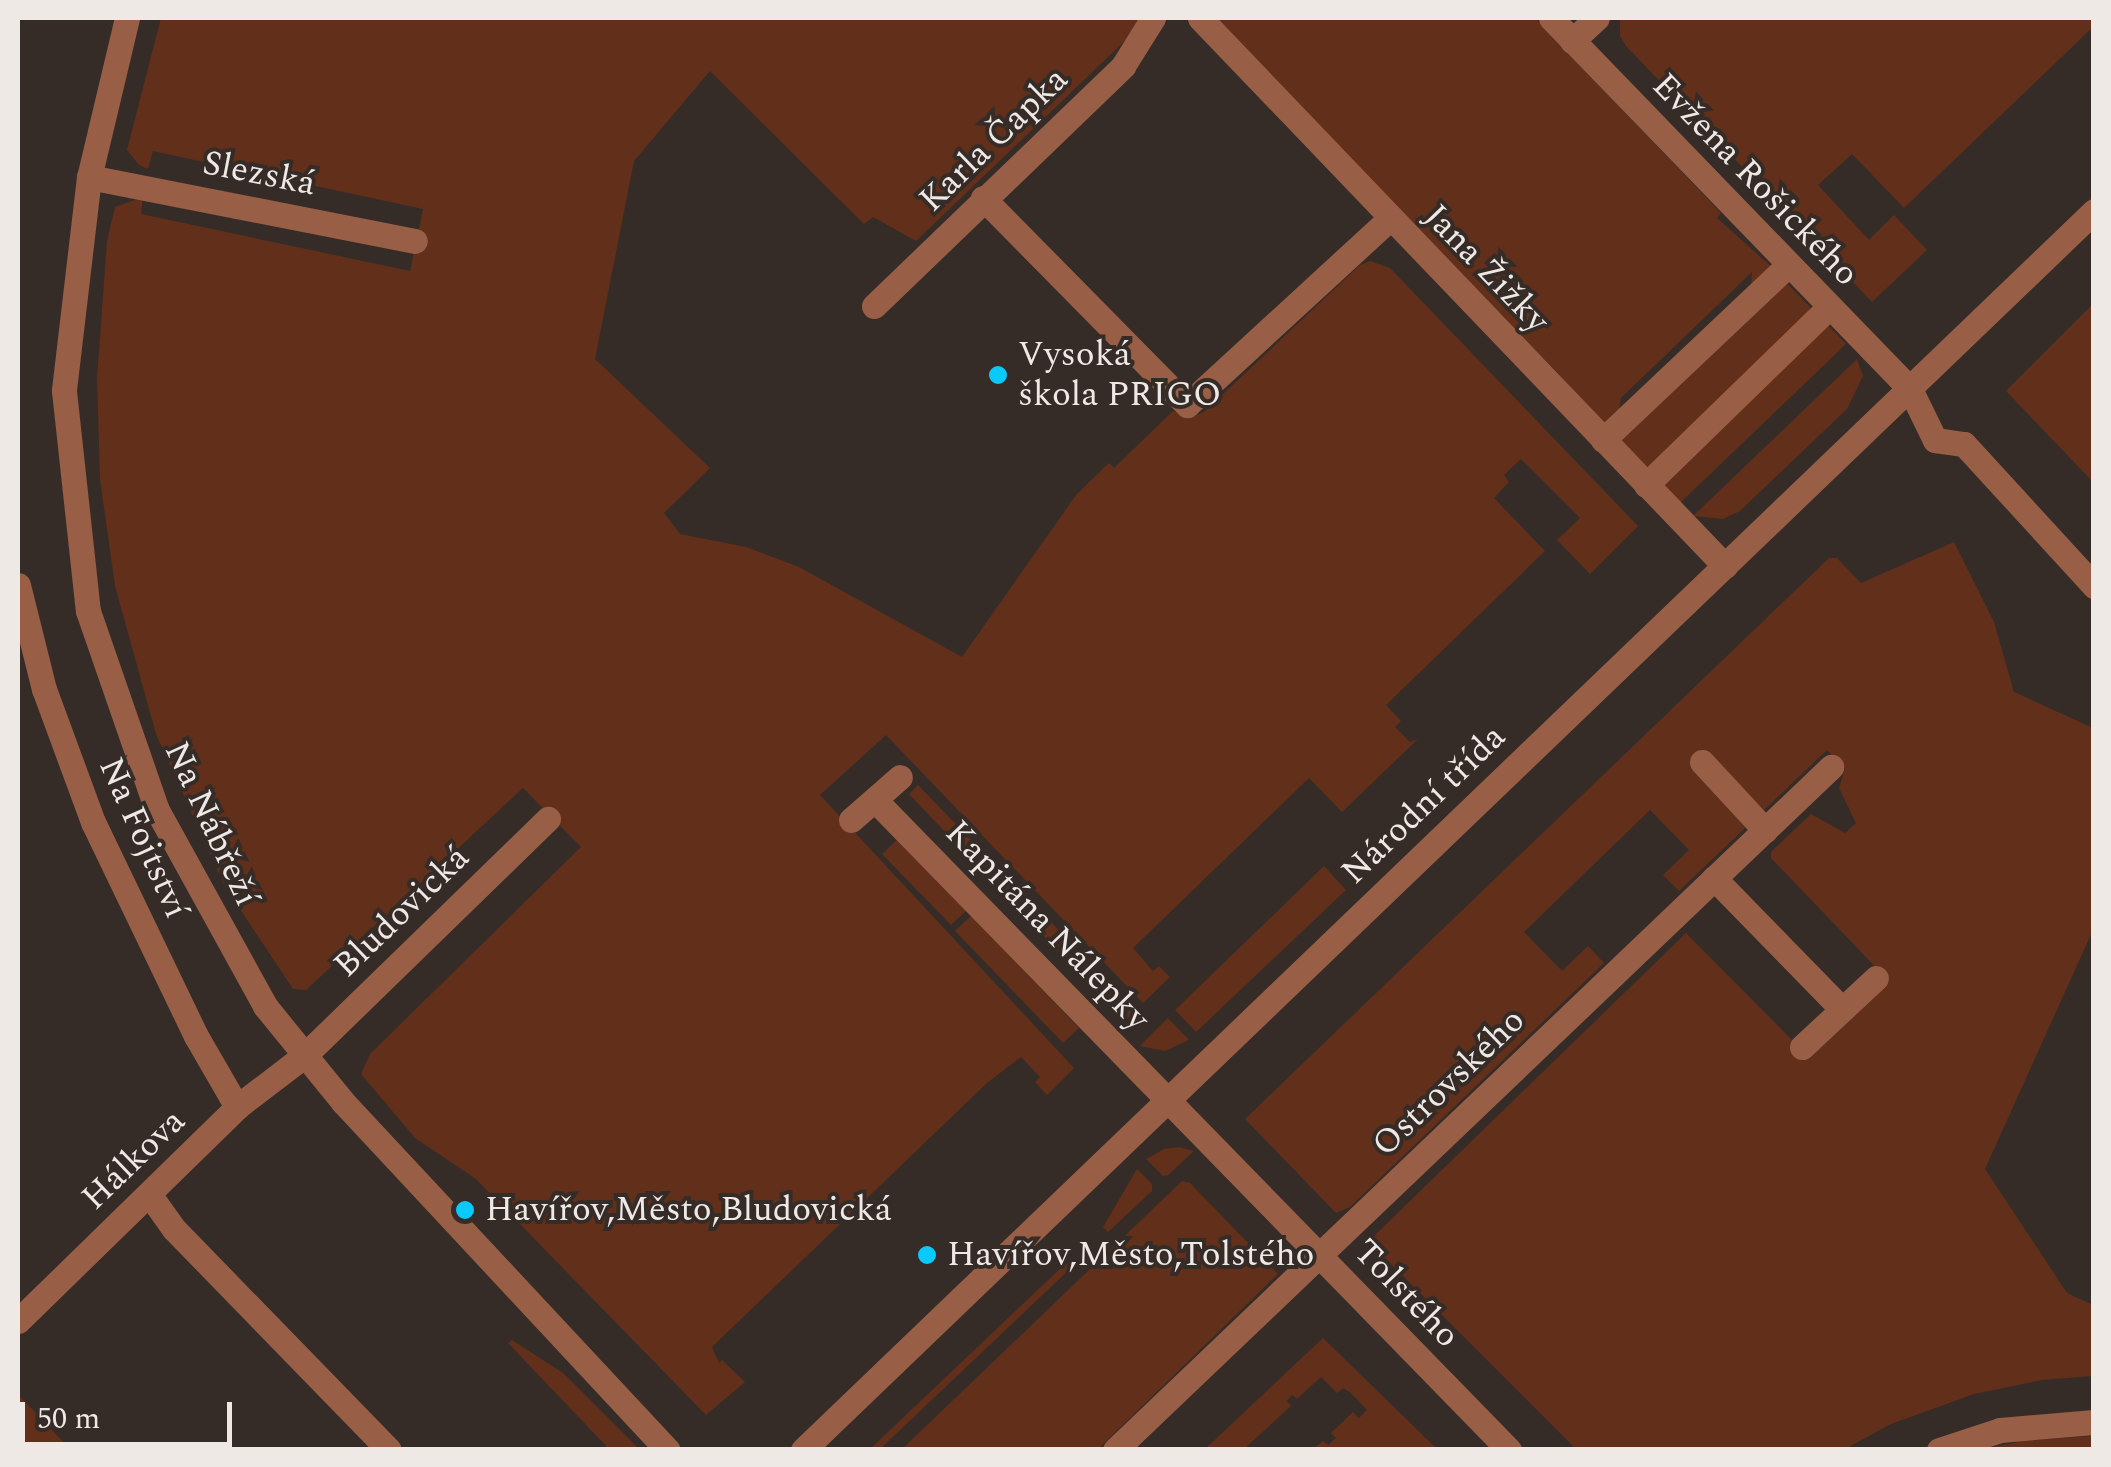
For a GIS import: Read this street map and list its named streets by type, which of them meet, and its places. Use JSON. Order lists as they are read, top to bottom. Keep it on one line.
{"streets":{"street":["Karla Čapka","Slezská","Evžena Rošického","Jana Žižky","Národní třída","Na Nábřeží","Na Fojtství","Bludovická","Kapitána Nálepky","Ostrovského","Hálkova","Tolstého"]},"crossings":[["Slezská","Na Nábřeží"],["Evžena Rošického","Národní třída"],["Jana Žižky","Národní třída"],["Národní třída","Kapitána Nálepky"],["Národní třída","Tolstého"],["Na Nábřeží","Bludovická"],["Na Nábřeží","Hálkova"],["Na Fojtství","Hálkova"],["Bludovická","Hálkova"],["Kapitána Nálepky","Tolstého"],["Ostrovského","Tolstého"]],"places":["Vysoká škola PRIGO","Havířov,Město,Bludovická","Havířov,Město,Tolstého"],"scale_bar":"50 m"}
